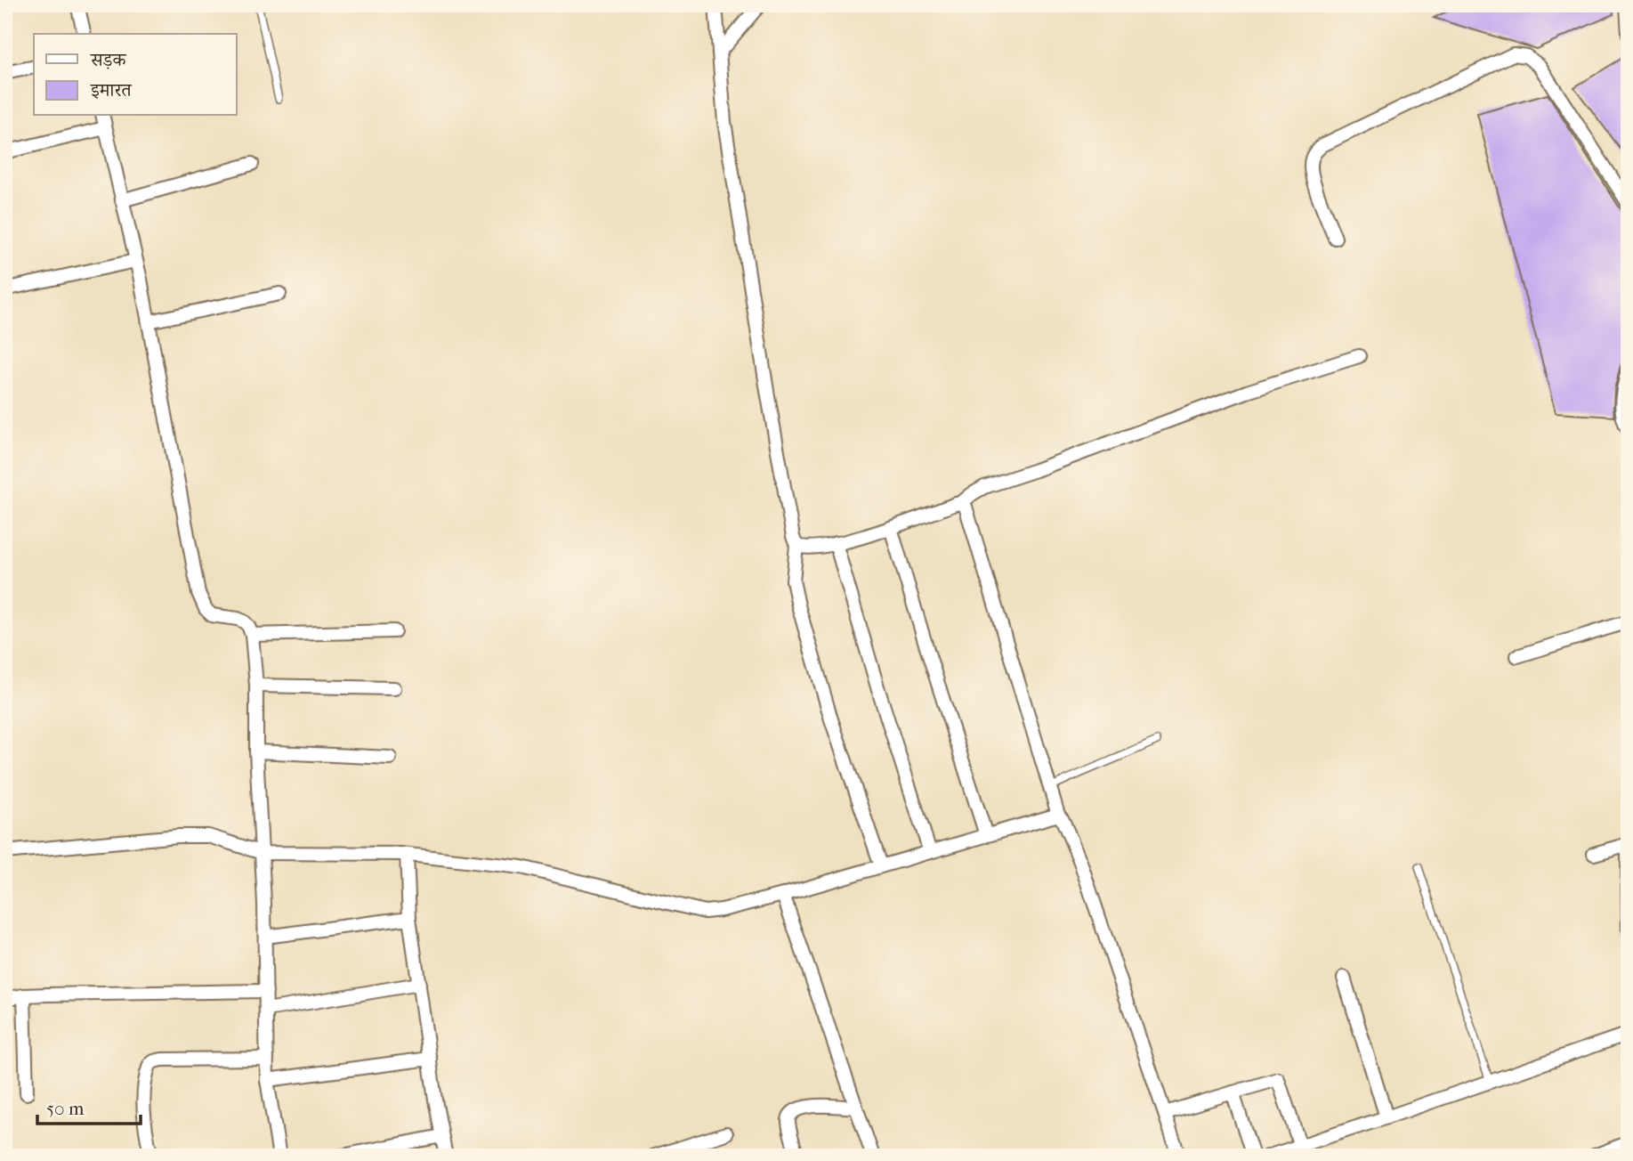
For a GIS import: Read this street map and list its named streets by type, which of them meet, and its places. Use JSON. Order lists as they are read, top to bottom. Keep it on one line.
{"legend":["सड़क","इमारत"],"scale_bar":"50 m"}
